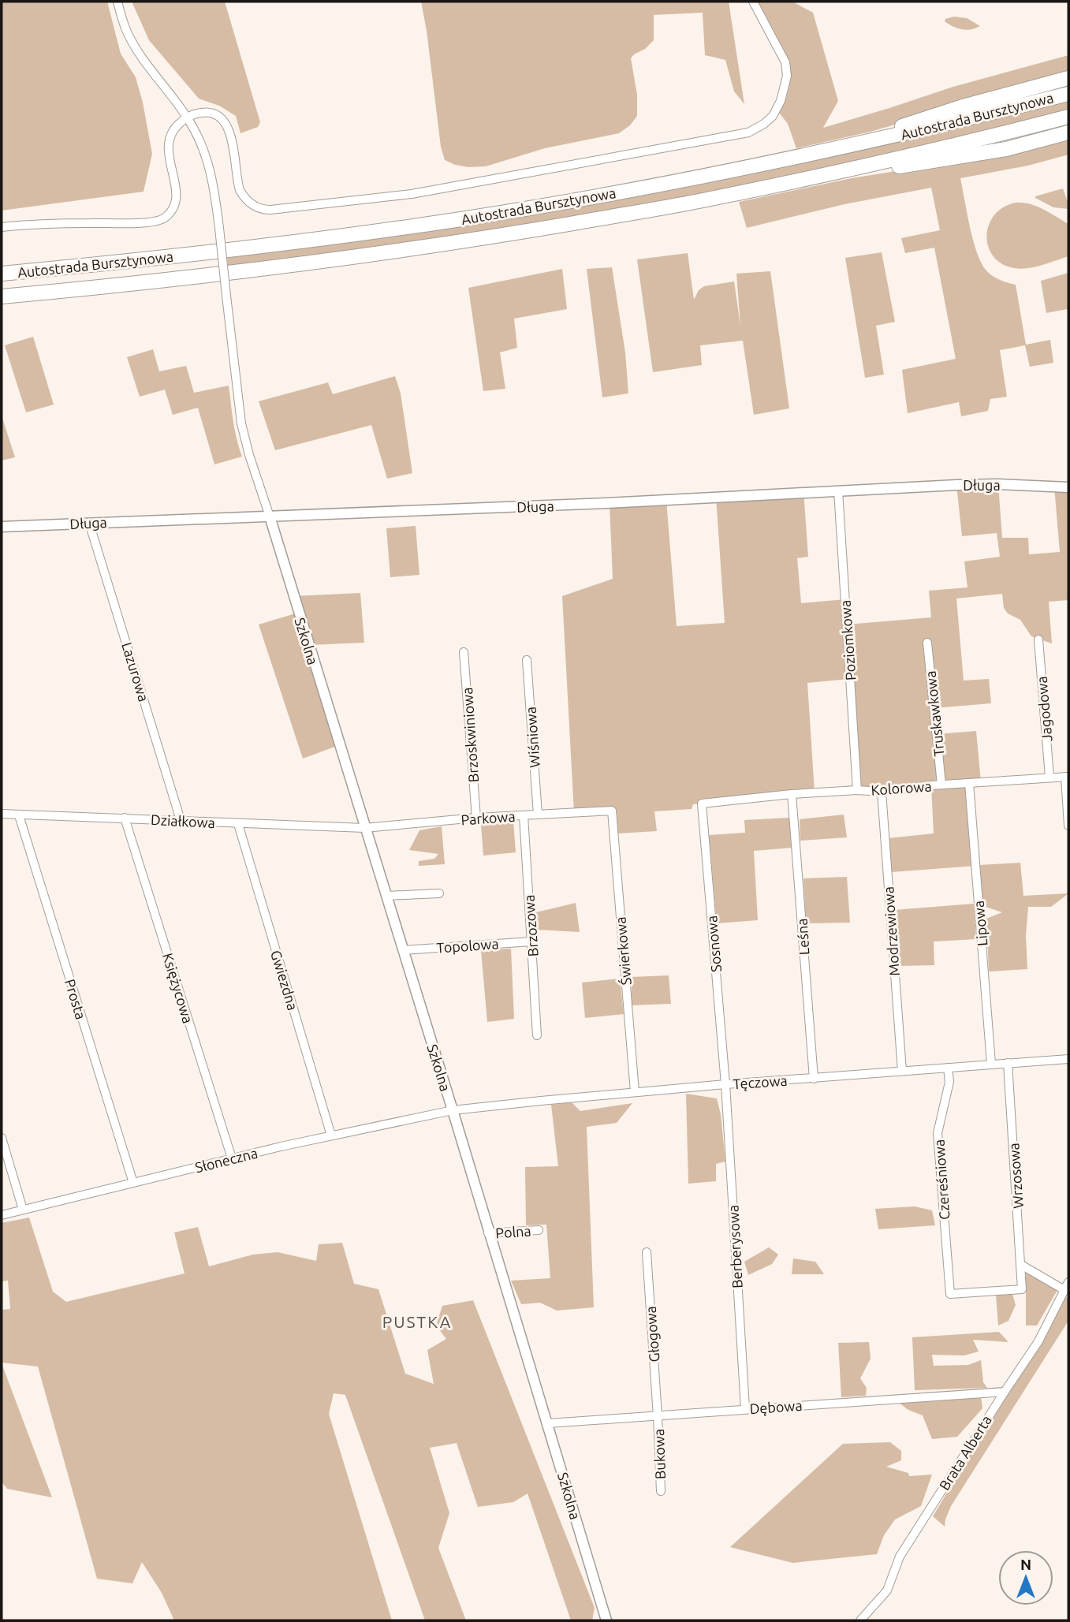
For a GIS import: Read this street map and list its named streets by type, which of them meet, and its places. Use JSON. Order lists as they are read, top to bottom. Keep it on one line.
{"streets":{"highway":["Autostrada Bursztynowa"],"street":["Długa","Poziomkowa","Szkolna","Lazurowa","Jagodowa","Truskawkowa","Brzoskwiniowa","Wiśniowa","Kolorowa","Parkowa","Działkowa","Lipowa","Brzozowa","Modrzewiowa","Leśna","Sosnowa","Topolowa","Świerkowa","Gwiezdna","Księżycowa","Prosta","Tęczowa","Słoneczna","Wrzosowa","Czereśniowa","Polna","Berberysowa","Głogowa","Dębowa","Brata Alberta","Bukowa"]},"crossings":[["Długa","Poziomkowa"],["Długa","Szkolna"],["Długa","Lazurowa"],["Poziomkowa","Kolorowa"],["Szkolna","Parkowa"],["Szkolna","Działkowa"],["Szkolna","Topolowa"],["Szkolna","Tęczowa"],["Szkolna","Słoneczna"],["Szkolna","Polna"],["Szkolna","Dębowa"],["Lazurowa","Działkowa"],["Jagodowa","Kolorowa"],["Truskawkowa","Kolorowa"],["Brzoskwiniowa","Parkowa"],["Wiśniowa","Parkowa"],["Kolorowa","Lipowa"],["Kolorowa","Modrzewiowa"],["Kolorowa","Leśna"],["Kolorowa","Sosnowa"],["Parkowa","Działkowa"],["Parkowa","Brzozowa"],["Parkowa","Świerkowa"],["Działkowa","Gwiezdna"],["Działkowa","Księżycowa"],["Działkowa","Prosta"],["Lipowa","Tęczowa"],["Brzozowa","Topolowa"],["Modrzewiowa","Tęczowa"],["Leśna","Tęczowa"],["Sosnowa","Tęczowa"],["Sosnowa","Berberysowa"],["Świerkowa","Tęczowa"],["Gwiezdna","Słoneczna"],["Księżycowa","Słoneczna"],["Prosta","Słoneczna"],["Tęczowa","Słoneczna"],["Tęczowa","Wrzosowa"],["Tęczowa","Czereśniowa"],["Tęczowa","Berberysowa"],["Wrzosowa","Czereśniowa"],["Berberysowa","Dębowa"],["Głogowa","Dębowa"],["Głogowa","Bukowa"],["Dębowa","Brata Alberta"],["Dębowa","Bukowa"]],"districts":["PUSTKA"],"north":"top"}
